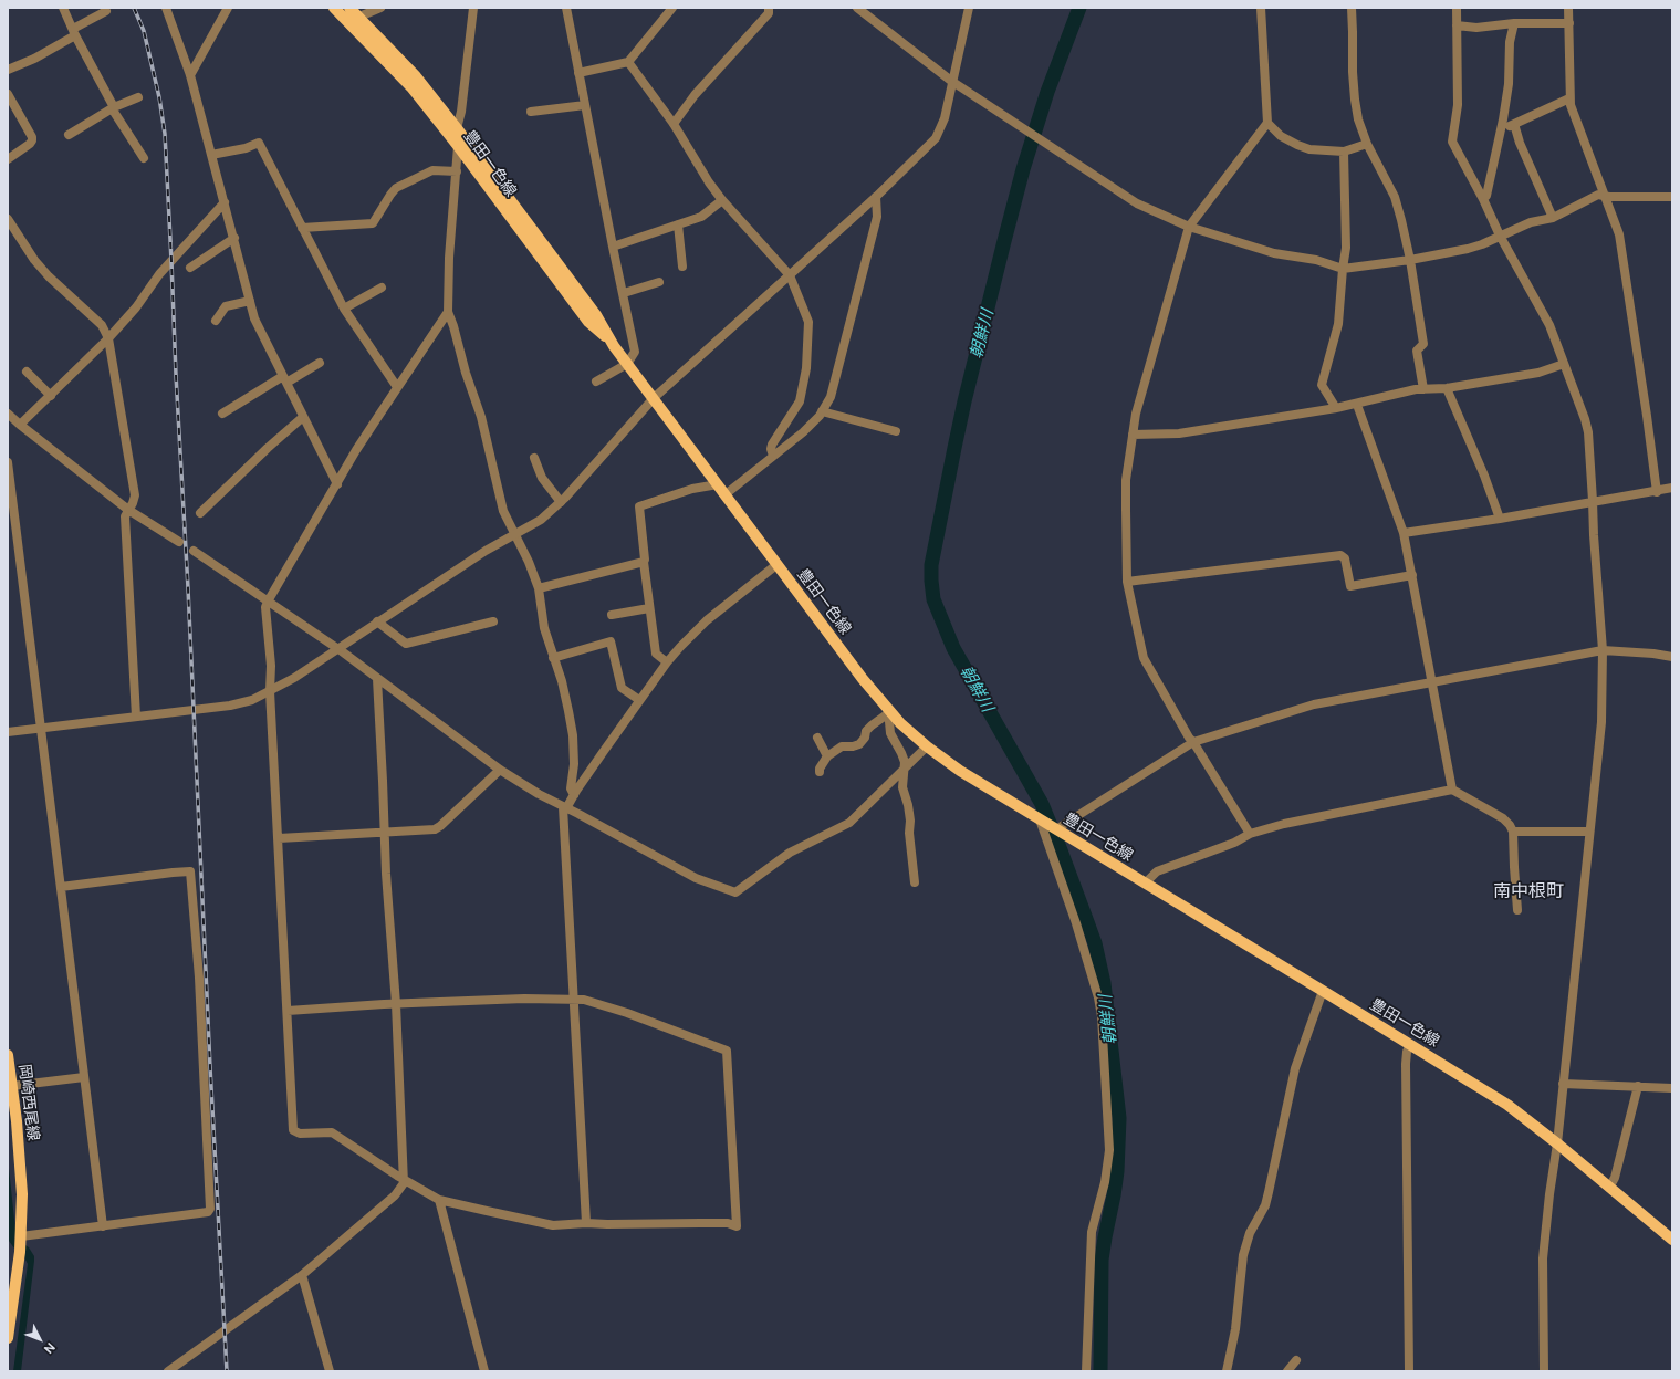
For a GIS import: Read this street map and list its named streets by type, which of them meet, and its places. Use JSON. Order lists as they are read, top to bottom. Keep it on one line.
{"streets":{"main road":["豊田一色線","岡崎西尾線"]},"districts":["南中根町"],"water":["朝鮮川"],"north":"bottom right"}
